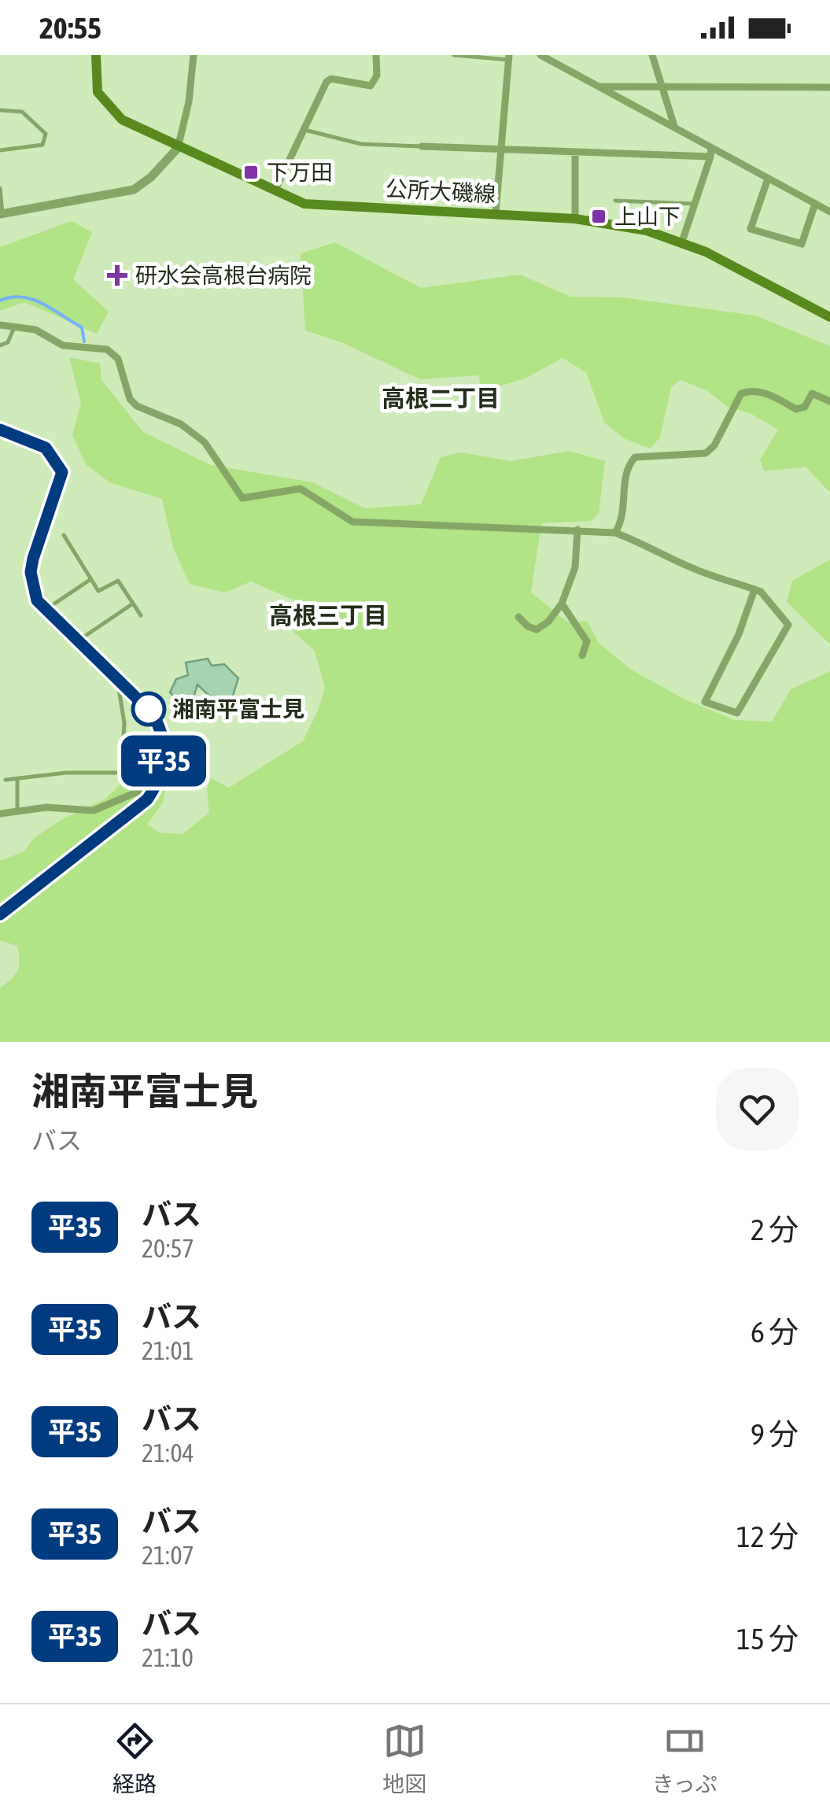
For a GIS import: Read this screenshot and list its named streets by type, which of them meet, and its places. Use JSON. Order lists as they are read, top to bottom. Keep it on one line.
{"streets":{"main road":["公所大磯線"]},"districts":["高根二丁目","高根三丁目"],"places":{"transit":["下万田","上山下"],"health":["研水会高根台病院"],"other":["湘南平富士見"]},"lines":["bus line 平35"],"page":{"status":"20:55","on_map":"平35","heading":["湘南平富士見","バス"],"list":[{"mark":"平35","name":"バス","note":"20:57","value":"2 分"},{"mark":"平35","name":"バス","note":"21:01","value":"6 分"},{"mark":"平35","name":"バス","note":"21:04","value":"9 分"},{"mark":"平35","name":"バス","note":"21:07","value":"12 分"},{"mark":"平35","name":"バス","note":"21:10","value":"15 分"}],"tabs":["経路","地図","きっぷ"]}}
